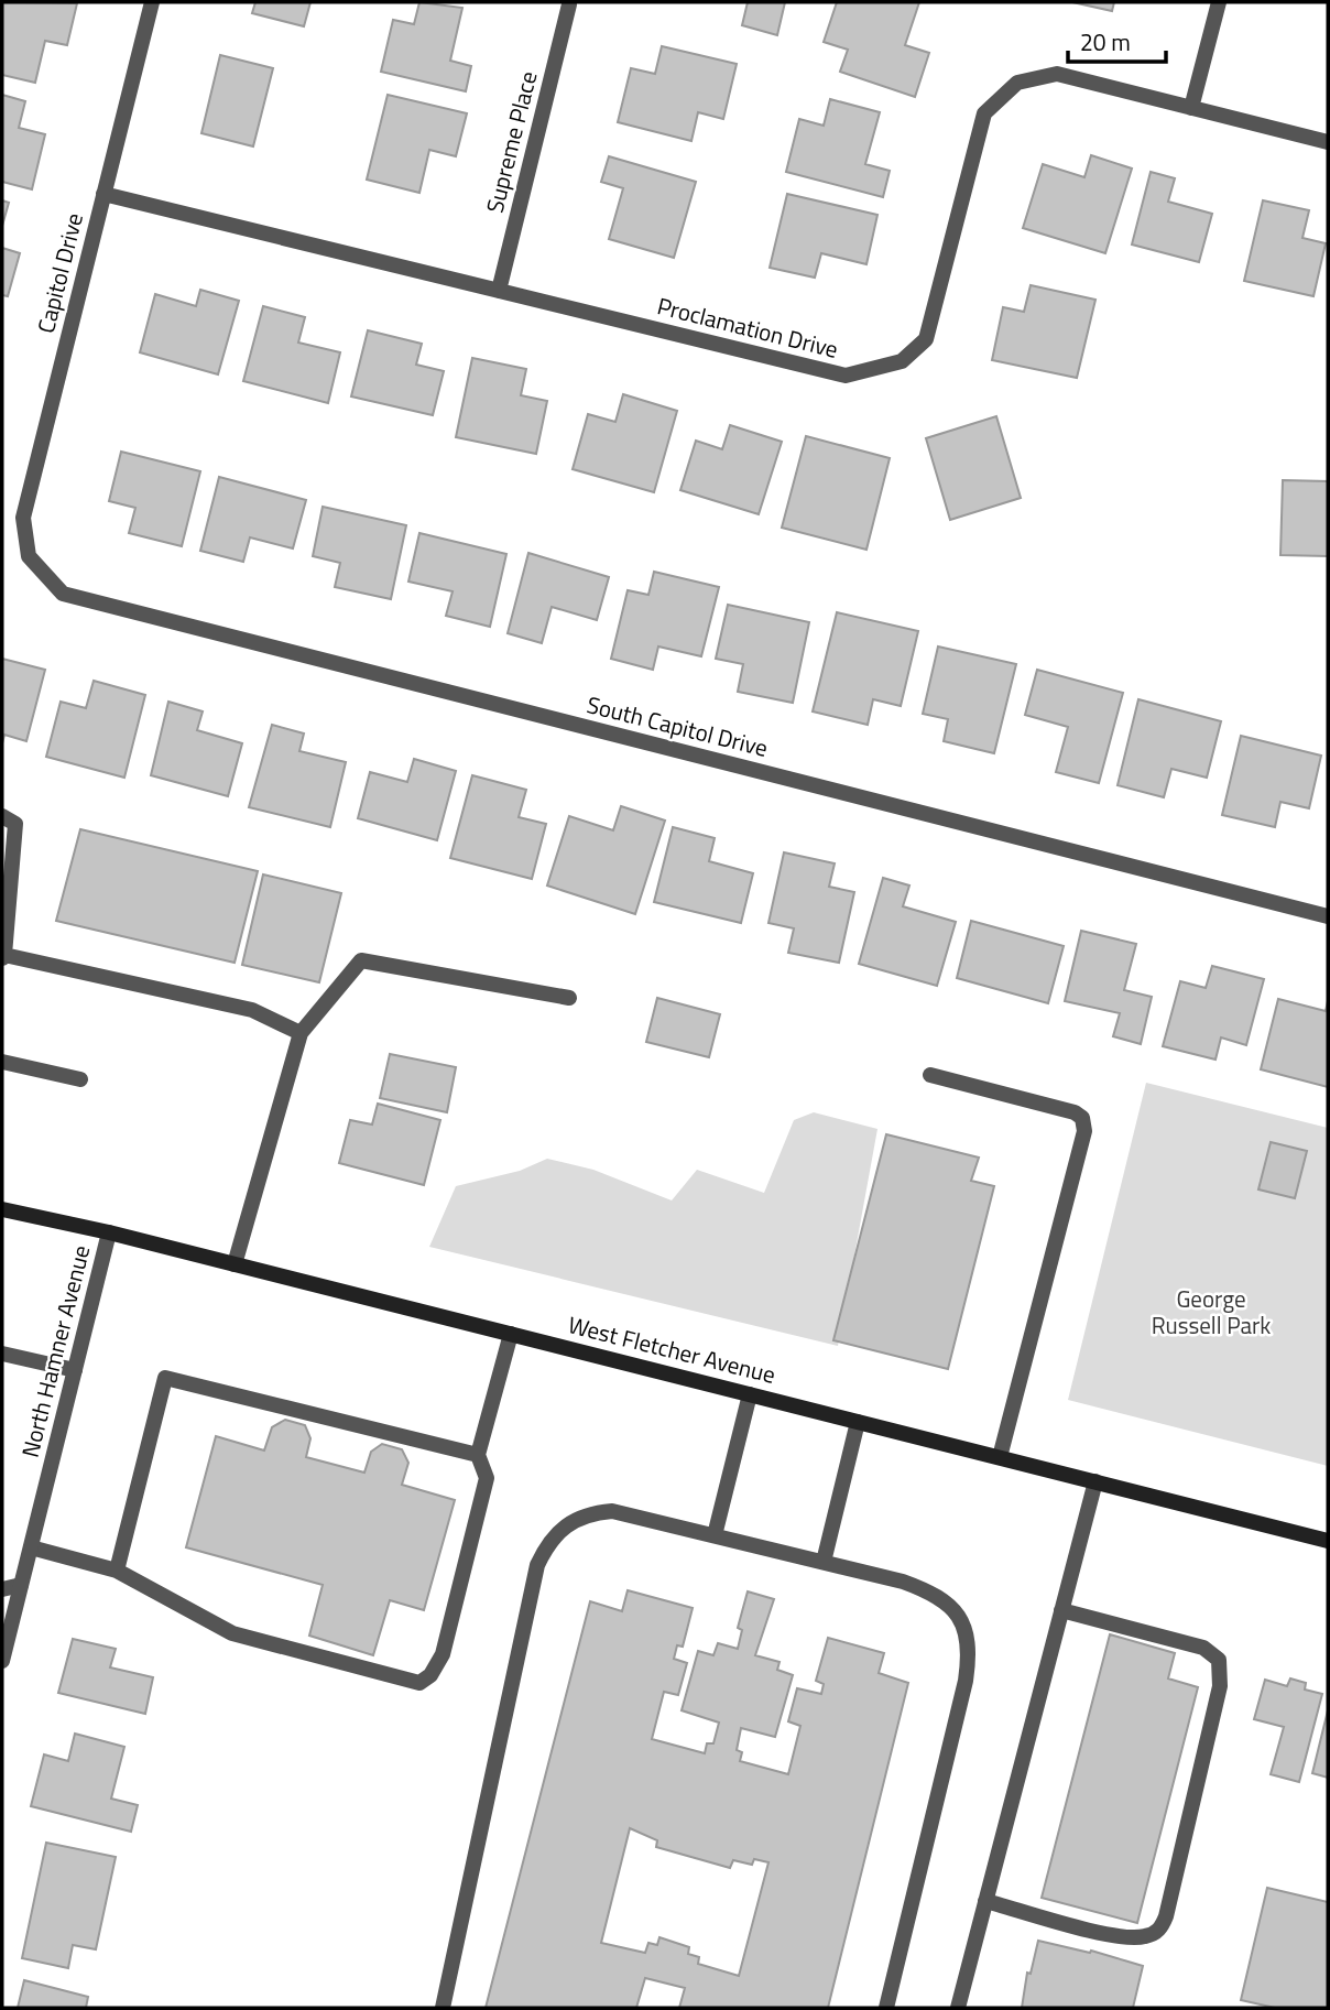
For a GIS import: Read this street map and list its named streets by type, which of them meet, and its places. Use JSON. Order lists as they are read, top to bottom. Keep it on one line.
{"streets":{"main road":["West Fletcher Avenue"],"street":["Supreme Place","Capitol Drive","Proclamation Drive","South Capitol Drive","North Hamner Avenue"]},"crossings":[["Supreme Place","Proclamation Drive"],["Capitol Drive","Proclamation Drive"],["Capitol Drive","South Capitol Drive"],["West Fletcher Avenue","North Hamner Avenue"]],"parks":["George Russell Park"],"scale_bar":"20 m"}
